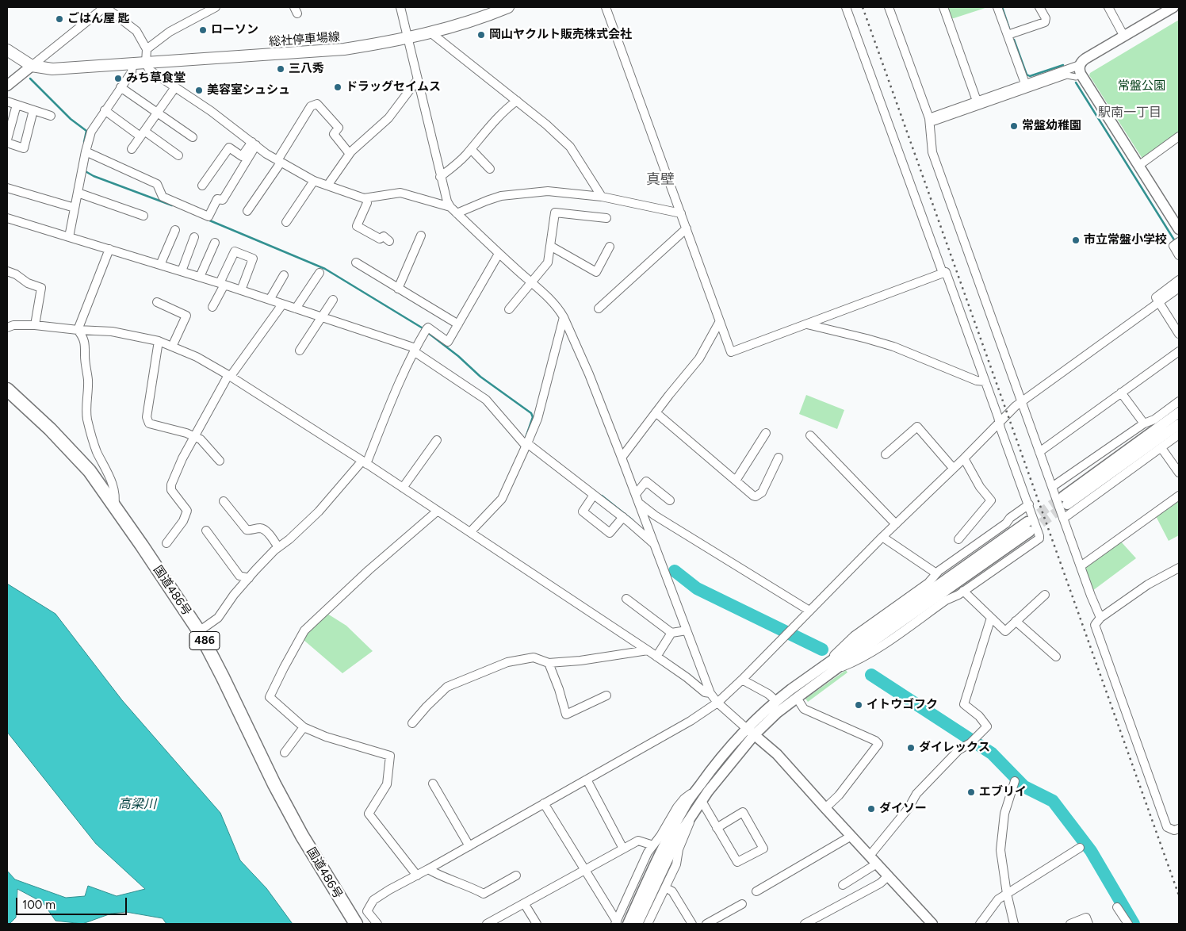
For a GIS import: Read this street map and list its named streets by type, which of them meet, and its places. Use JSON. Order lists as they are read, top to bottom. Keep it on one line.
{"streets":{"highway":["国道486号","486"],"main road":["総社停車場線"]},"districts":["駅南一丁目","真壁"],"water":["高梁川"],"parks":["常盤公園"],"places":["ごはん屋 匙","ローソン","岡山ヤクルト販売株式会社","三八秀","みち草食堂","ドラッグセイムス","美容室シュシュ","常盤幼稚園","市立常盤小学校","イトウゴフク","ダイレックス","エブリイ","ダイソー"],"scale_bar":"100 m"}
